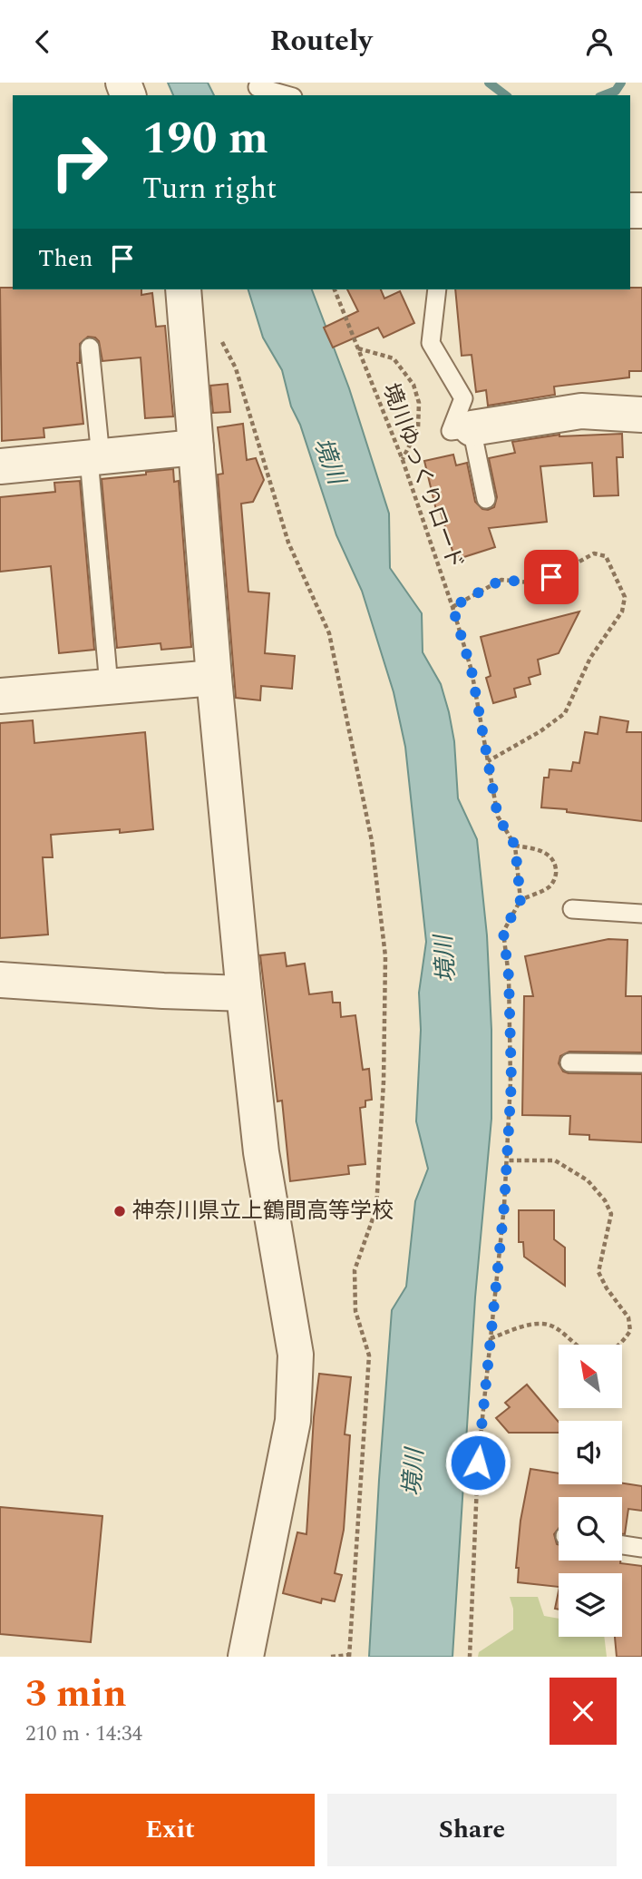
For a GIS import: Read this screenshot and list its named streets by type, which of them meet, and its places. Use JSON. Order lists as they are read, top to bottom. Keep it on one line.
{"streets":{"path":["境川ゆっくりロード"]},"water":["境川"],"places":["神奈川県立上鶴間高等学校"],"north":"top left","page":{"header":"Routely","turn":["190 m","Turn right"],"then":"Then","heading":["3 min","210 m · 14:34"],"buttons":["Exit","Share"]}}
